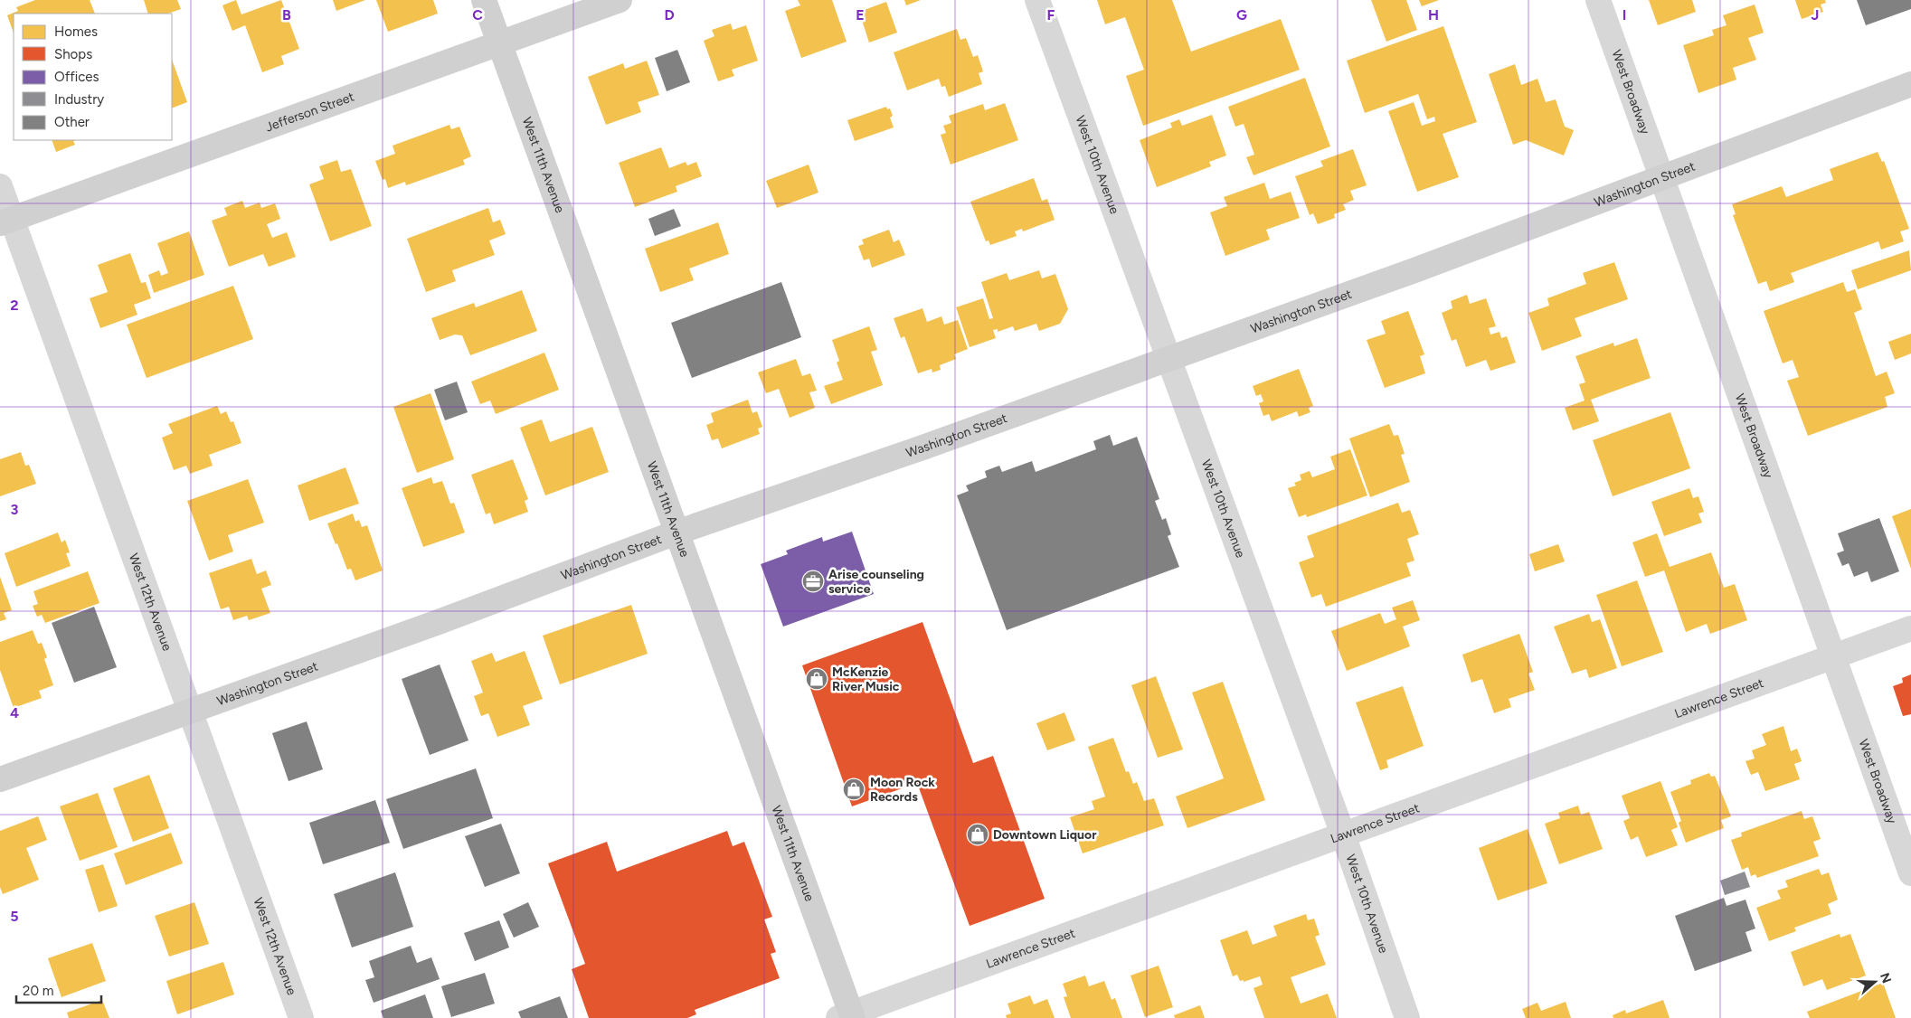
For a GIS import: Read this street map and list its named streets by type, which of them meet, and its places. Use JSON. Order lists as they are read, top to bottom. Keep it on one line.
{"streets":{"main road":["Jefferson Street","West 11th Avenue","Washington Street"],"street":["West Broadway","West 10th Avenue","West 12th Avenue","Lawrence Street"]},"crossings":[["West Broadway","Washington Street"],["West Broadway","Lawrence Street"],["Jefferson Street","West 11th Avenue"],["Jefferson Street","West 12th Avenue"],["West 11th Avenue","Washington Street"],["West 11th Avenue","Lawrence Street"],["West 10th Avenue","Washington Street"],["West 10th Avenue","Lawrence Street"],["Washington Street","West 12th Avenue"]],"places":{"office":["Arise counseling service"],"shop":["McKenzie River Music","Moon Rock Records","Downtown Liquor"]},"legend":["Homes","Shops","Offices","Industry","Other"],"scale_bar":"20 m","north":"right","grid":{"columns":["B","C","D","E","F","G","H","I","J"],"rows":["2","3","4","5"]}}
